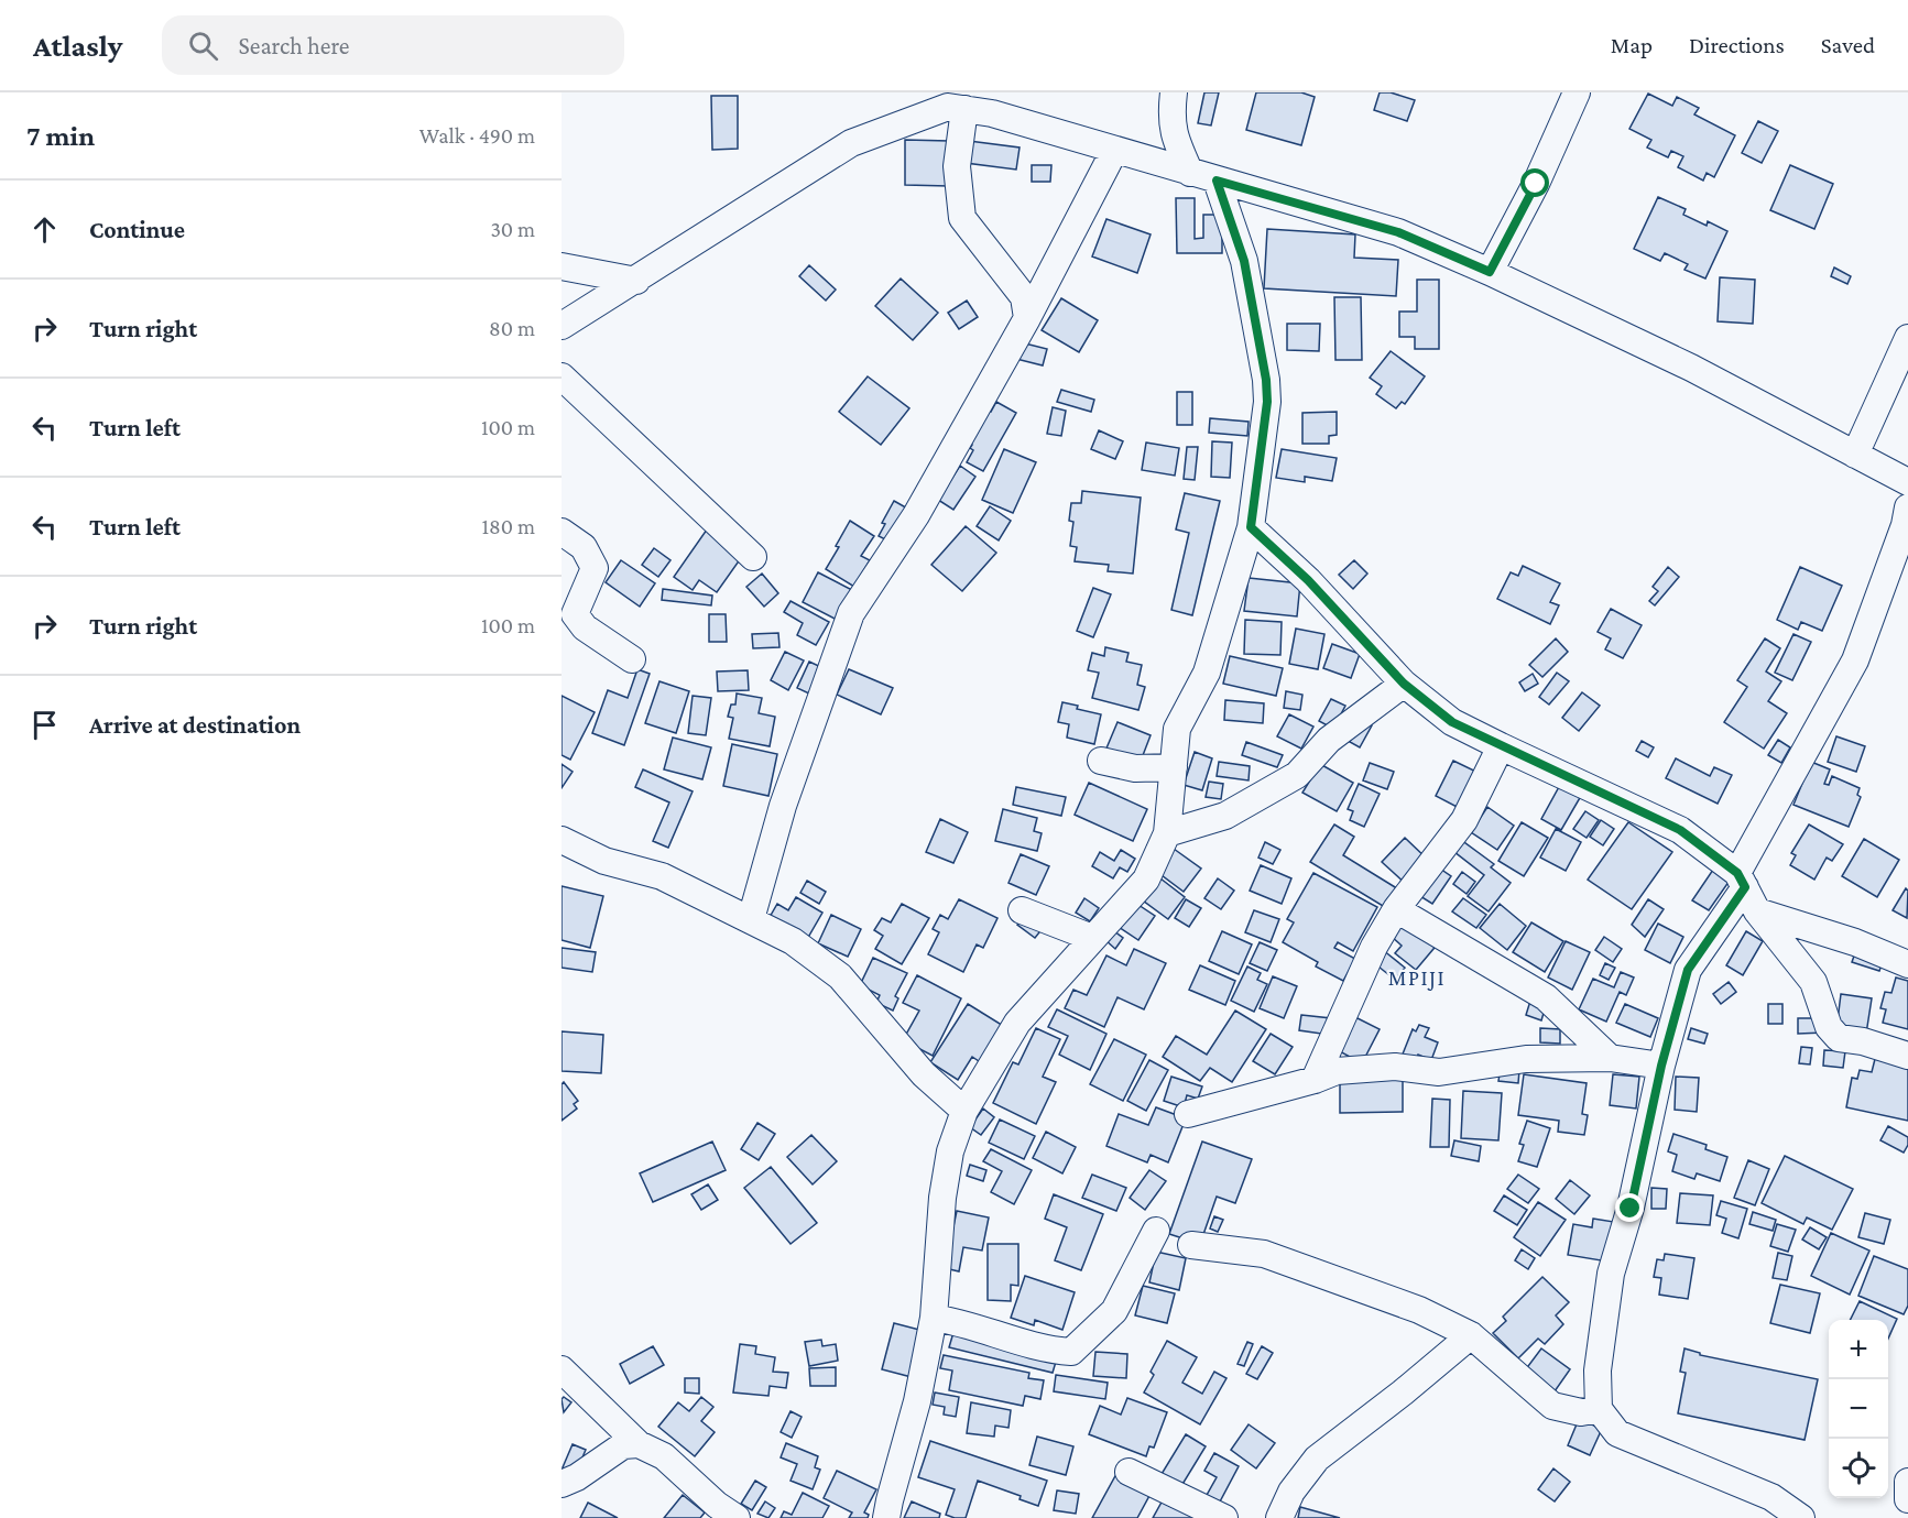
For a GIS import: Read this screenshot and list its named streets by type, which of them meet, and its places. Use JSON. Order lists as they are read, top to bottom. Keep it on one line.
{"districts":["MPIJI"],"page":{"header":"Atlasly","search":"Search here","nav":["Map","Directions","Saved"],"heading":["7 min","Walk · 490 m"],"list":[["Continue","30 m"],["Turn right","80 m"],["Turn left","100 m"],["Turn left","180 m"],["Turn right","100 m"],"Arrive at destination"],"map_buttons":["+","−"]}}
